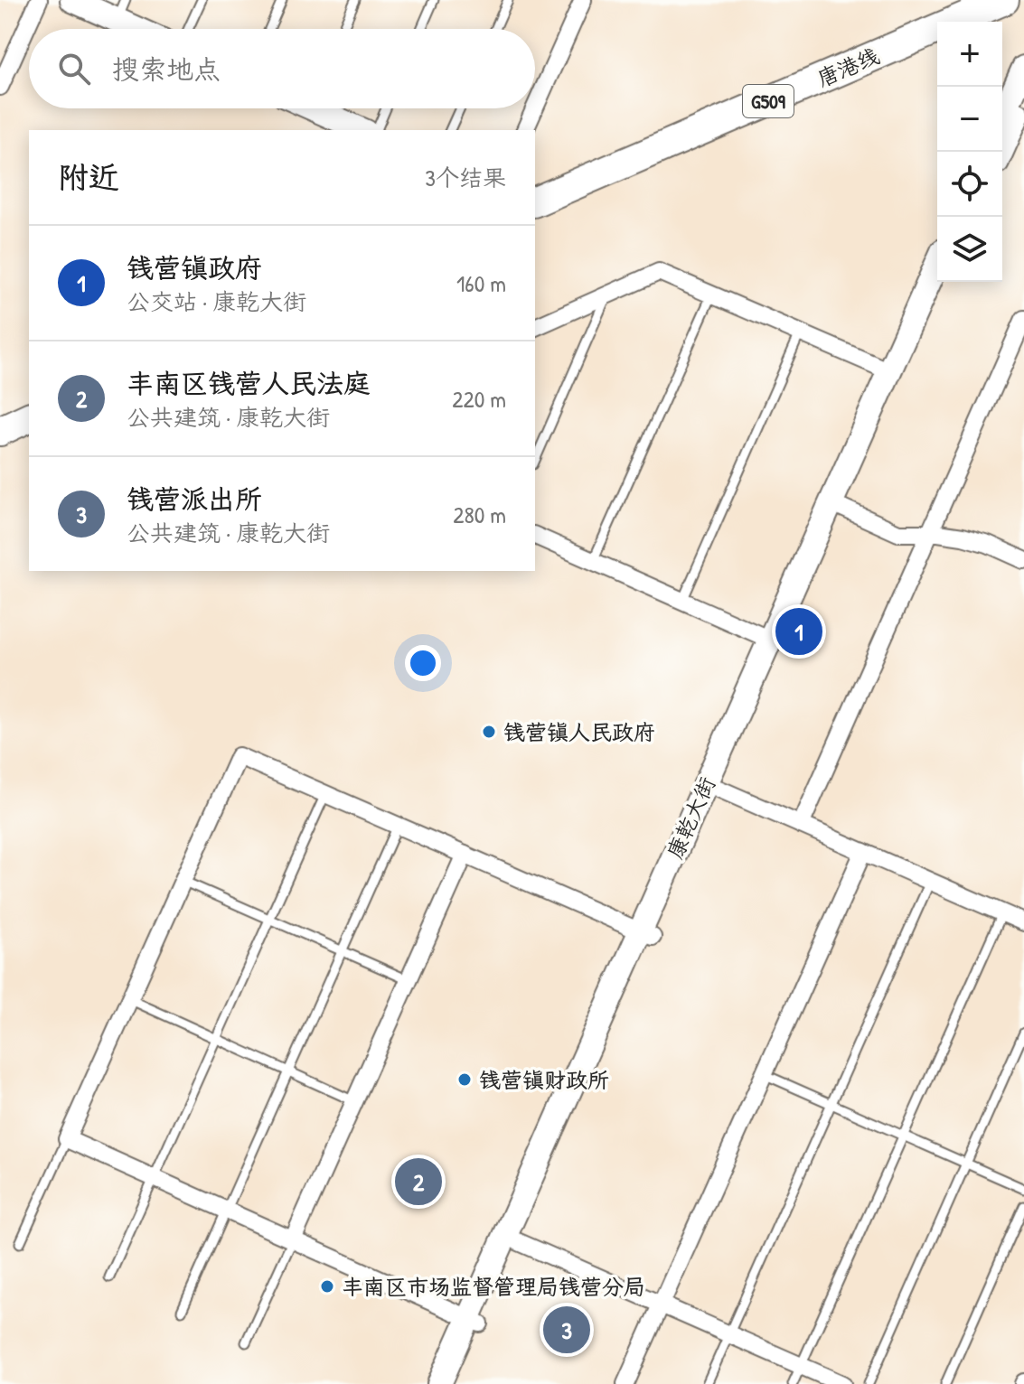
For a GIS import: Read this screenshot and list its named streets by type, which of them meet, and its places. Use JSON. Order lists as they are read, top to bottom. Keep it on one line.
{"streets":{"highway":["唐港线","G509"],"street":["康乾大街"]},"places":["钱营镇人民政府","钱营镇财政所","丰南区市场监督管理局钱营分局"],"page":{"map_buttons":["+","−"],"search":"搜索地点","heading":["附近","3个结果"],"list":[{"mark":"1","name":"钱营镇政府","note":"公交站 · 康乾大街","value":"160 m"},{"mark":"2","name":"丰南区钱营人民法庭","note":"公共建筑 · 康乾大街","value":"220 m"},{"mark":"3","name":"钱营派出所","note":"公共建筑 · 康乾大街","value":"280 m"}],"pins":["1","2","3"]}}
